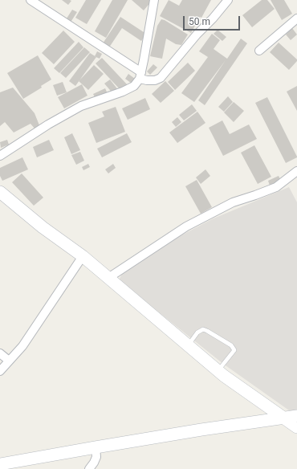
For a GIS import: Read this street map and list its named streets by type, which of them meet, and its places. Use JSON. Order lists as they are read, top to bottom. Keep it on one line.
{"scale_bar":"50 m"}
